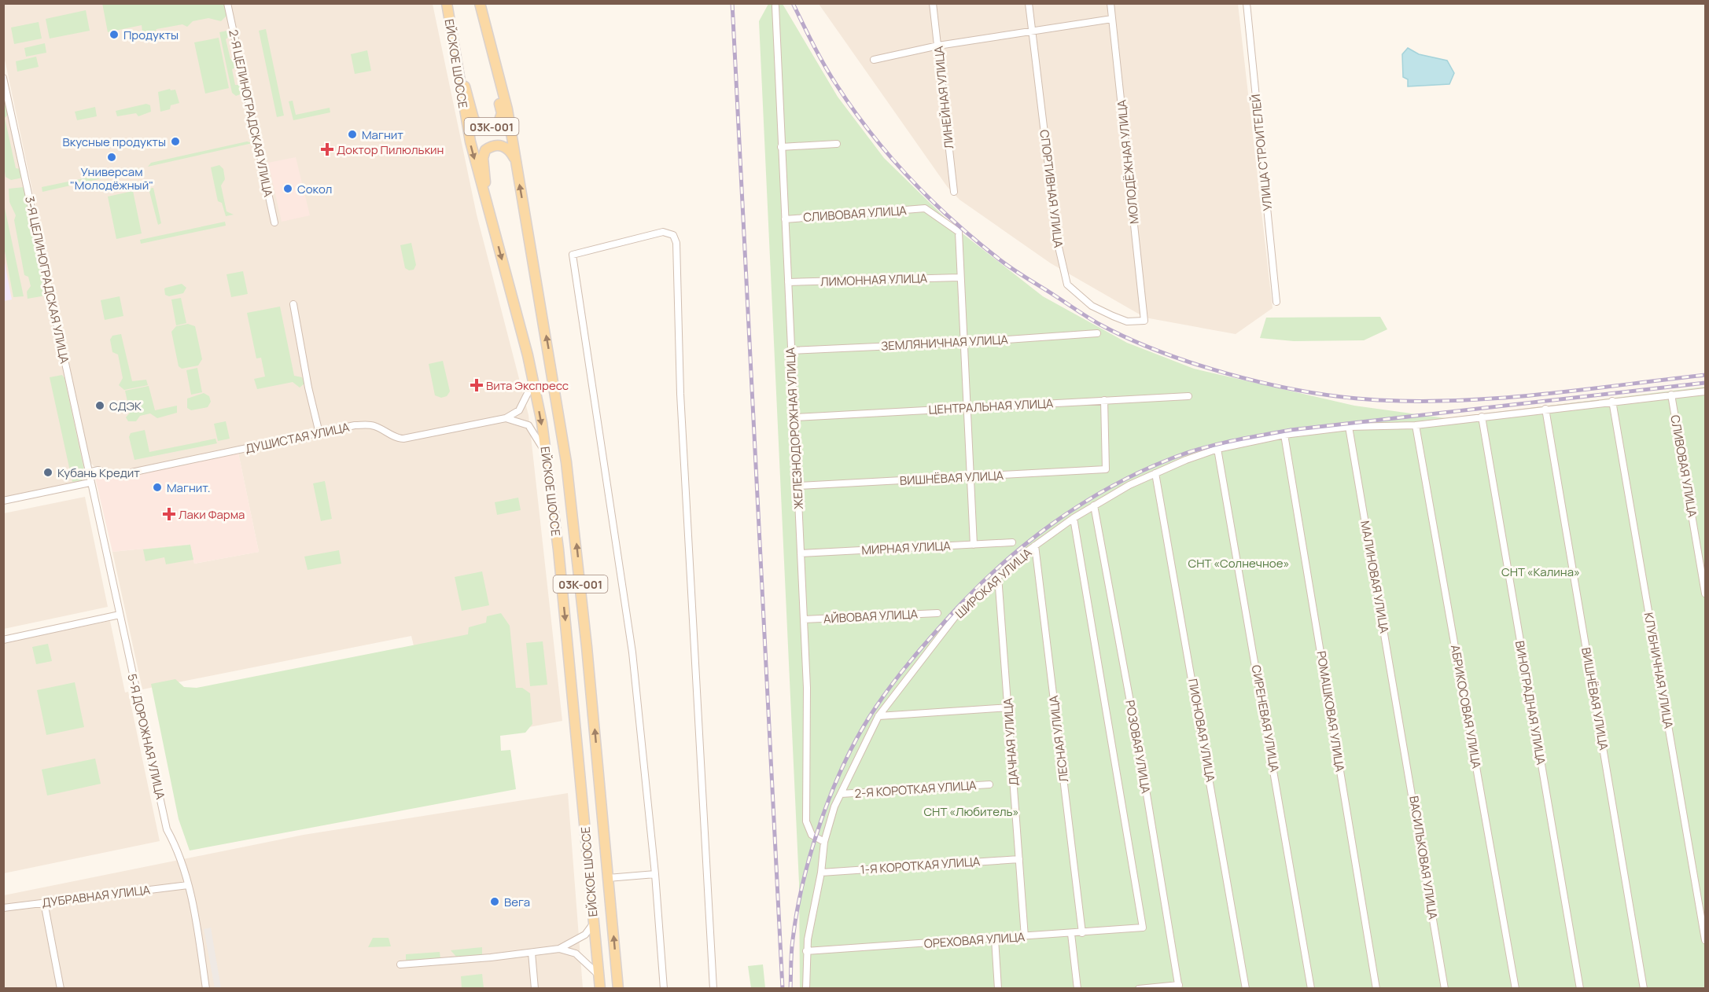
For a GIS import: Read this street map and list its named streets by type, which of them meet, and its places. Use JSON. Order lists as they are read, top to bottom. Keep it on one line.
{"streets":{"main road":["ЕЙСКОЕ ШОССЕ","03К-001"],"street":["ЛИНЕЙНАЯ УЛИЦА","2-Я ЦЕЛИНОГРАДСКАЯ УЛИЦА","УЛИЦА СТРОИТЕЛЕЙ","МОЛОДЁЖНАЯ УЛИЦА","СПОРТИВНАЯ УЛИЦА","СЛИВОВАЯ УЛИЦА","3-Я ЦЕЛИНОГРАДСКАЯ УЛИЦА","ЛИМОННАЯ УЛИЦА","ЗЕМЛЯНИЧНАЯ УЛИЦА","ЦЕНТРАЛЬНАЯ УЛИЦА","ЖЕЛЕЗНОДОРОЖНАЯ УЛИЦА","ДУШИСТАЯ УЛИЦА","ВИШНЁВАЯ УЛИЦА","МИРНАЯ УЛИЦА","МАЛИНОВАЯ УЛИЦА","ШИРОКАЯ УЛИЦА","АЙВОВАЯ УЛИЦА","КЛУБНИЧНАЯ УЛИЦА","ВИНОГРАДНАЯ УЛИЦА","АБРИКОСОВАЯ УЛИЦА","РОМАШКОВАЯ УЛИЦА","СИРЕНЕВАЯ УЛИЦА","ПИОНОВАЯ УЛИЦА","5-Я ДОРОЖНАЯ УЛИЦА","ЛЕСНАЯ УЛИЦА","ДАЧНАЯ УЛИЦА","РОЗОВАЯ УЛИЦА","2-Я КОРОТКАЯ УЛИЦА","ВАСИЛЬКОВАЯ УЛИЦА","1-Я КОРОТКАЯ УЛИЦА","ДУБРАВНАЯ УЛИЦА","ОРЕХОВАЯ УЛИЦА"]},"crossings":[["ЕЙСКОЕ ШОССЕ","03К-001"],["МОЛОДЁЖНАЯ УЛИЦА","СПОРТИВНАЯ УЛИЦА"],["СЛИВОВАЯ УЛИЦА","ЛИМОННАЯ УЛИЦА"],["СЛИВОВАЯ УЛИЦА","ЖЕЛЕЗНОДОРОЖНАЯ УЛИЦА"],["СЛИВОВАЯ УЛИЦА","ШИРОКАЯ УЛИЦА"],["3-Я ЦЕЛИНОГРАДСКАЯ УЛИЦА","ДУШИСТАЯ УЛИЦА"],["3-Я ЦЕЛИНОГРАДСКАЯ УЛИЦА","5-Я ДОРОЖНАЯ УЛИЦА"],["ЛИМОННАЯ УЛИЦА","ЖЕЛЕЗНОДОРОЖНАЯ УЛИЦА"],["ЗЕМЛЯНИЧНАЯ УЛИЦА","ЖЕЛЕЗНОДОРОЖНАЯ УЛИЦА"],["ЦЕНТРАЛЬНАЯ УЛИЦА","ЖЕЛЕЗНОДОРОЖНАЯ УЛИЦА"],["ЦЕНТРАЛЬНАЯ УЛИЦА","ВИШНЁВАЯ УЛИЦА"],["ЖЕЛЕЗНОДОРОЖНАЯ УЛИЦА","ВИШНЁВАЯ УЛИЦА"],["ЖЕЛЕЗНОДОРОЖНАЯ УЛИЦА","МИРНАЯ УЛИЦА"],["ЖЕЛЕЗНОДОРОЖНАЯ УЛИЦА","ШИРОКАЯ УЛИЦА"],["ЖЕЛЕЗНОДОРОЖНАЯ УЛИЦА","АЙВОВАЯ УЛИЦА"],["ВИШНЁВАЯ УЛИЦА","ШИРОКАЯ УЛИЦА"],["МАЛИНОВАЯ УЛИЦА","ШИРОКАЯ УЛИЦА"],["МАЛИНОВАЯ УЛИЦА","ВАСИЛЬКОВАЯ УЛИЦА"],["ШИРОКАЯ УЛИЦА","КЛУБНИЧНАЯ УЛИЦА"],["ШИРОКАЯ УЛИЦА","ВИНОГРАДНАЯ УЛИЦА"],["ШИРОКАЯ УЛИЦА","АБРИКОСОВАЯ УЛИЦА"],["ШИРОКАЯ УЛИЦА","РОМАШКОВАЯ УЛИЦА"],["ШИРОКАЯ УЛИЦА","СИРЕНЕВАЯ УЛИЦА"],["ШИРОКАЯ УЛИЦА","ПИОНОВАЯ УЛИЦА"],["ШИРОКАЯ УЛИЦА","ЛЕСНАЯ УЛИЦА"],["ШИРОКАЯ УЛИЦА","ДАЧНАЯ УЛИЦА"],["ШИРОКАЯ УЛИЦА","РОЗОВАЯ УЛИЦА"],["ШИРОКАЯ УЛИЦА","2-Я КОРОТКАЯ УЛИЦА"],["ШИРОКАЯ УЛИЦА","1-Я КОРОТКАЯ УЛИЦА"],["ШИРОКАЯ УЛИЦА","ОРЕХОВАЯ УЛИЦА"],["5-Я ДОРОЖНАЯ УЛИЦА","ДУБРАВНАЯ УЛИЦА"],["ЛЕСНАЯ УЛИЦА","ОРЕХОВАЯ УЛИЦА"],["ДАЧНАЯ УЛИЦА","1-Я КОРОТКАЯ УЛИЦА"],["ДАЧНАЯ УЛИЦА","ОРЕХОВАЯ УЛИЦА"]],"parks":["СНТ «Солнечное»","СНТ «Калина»","СНТ «Любитель»"],"places":{"other":["Продукты","Магнит","Вкусные продукты","Универсам \"Молодёжный\"","Сокол","СДЭК","Кубань Кредит","Магнит.","Вега"],"health":["Доктор Пилюлькин","Вита Экспресс","Лаки Фарма"]}}
